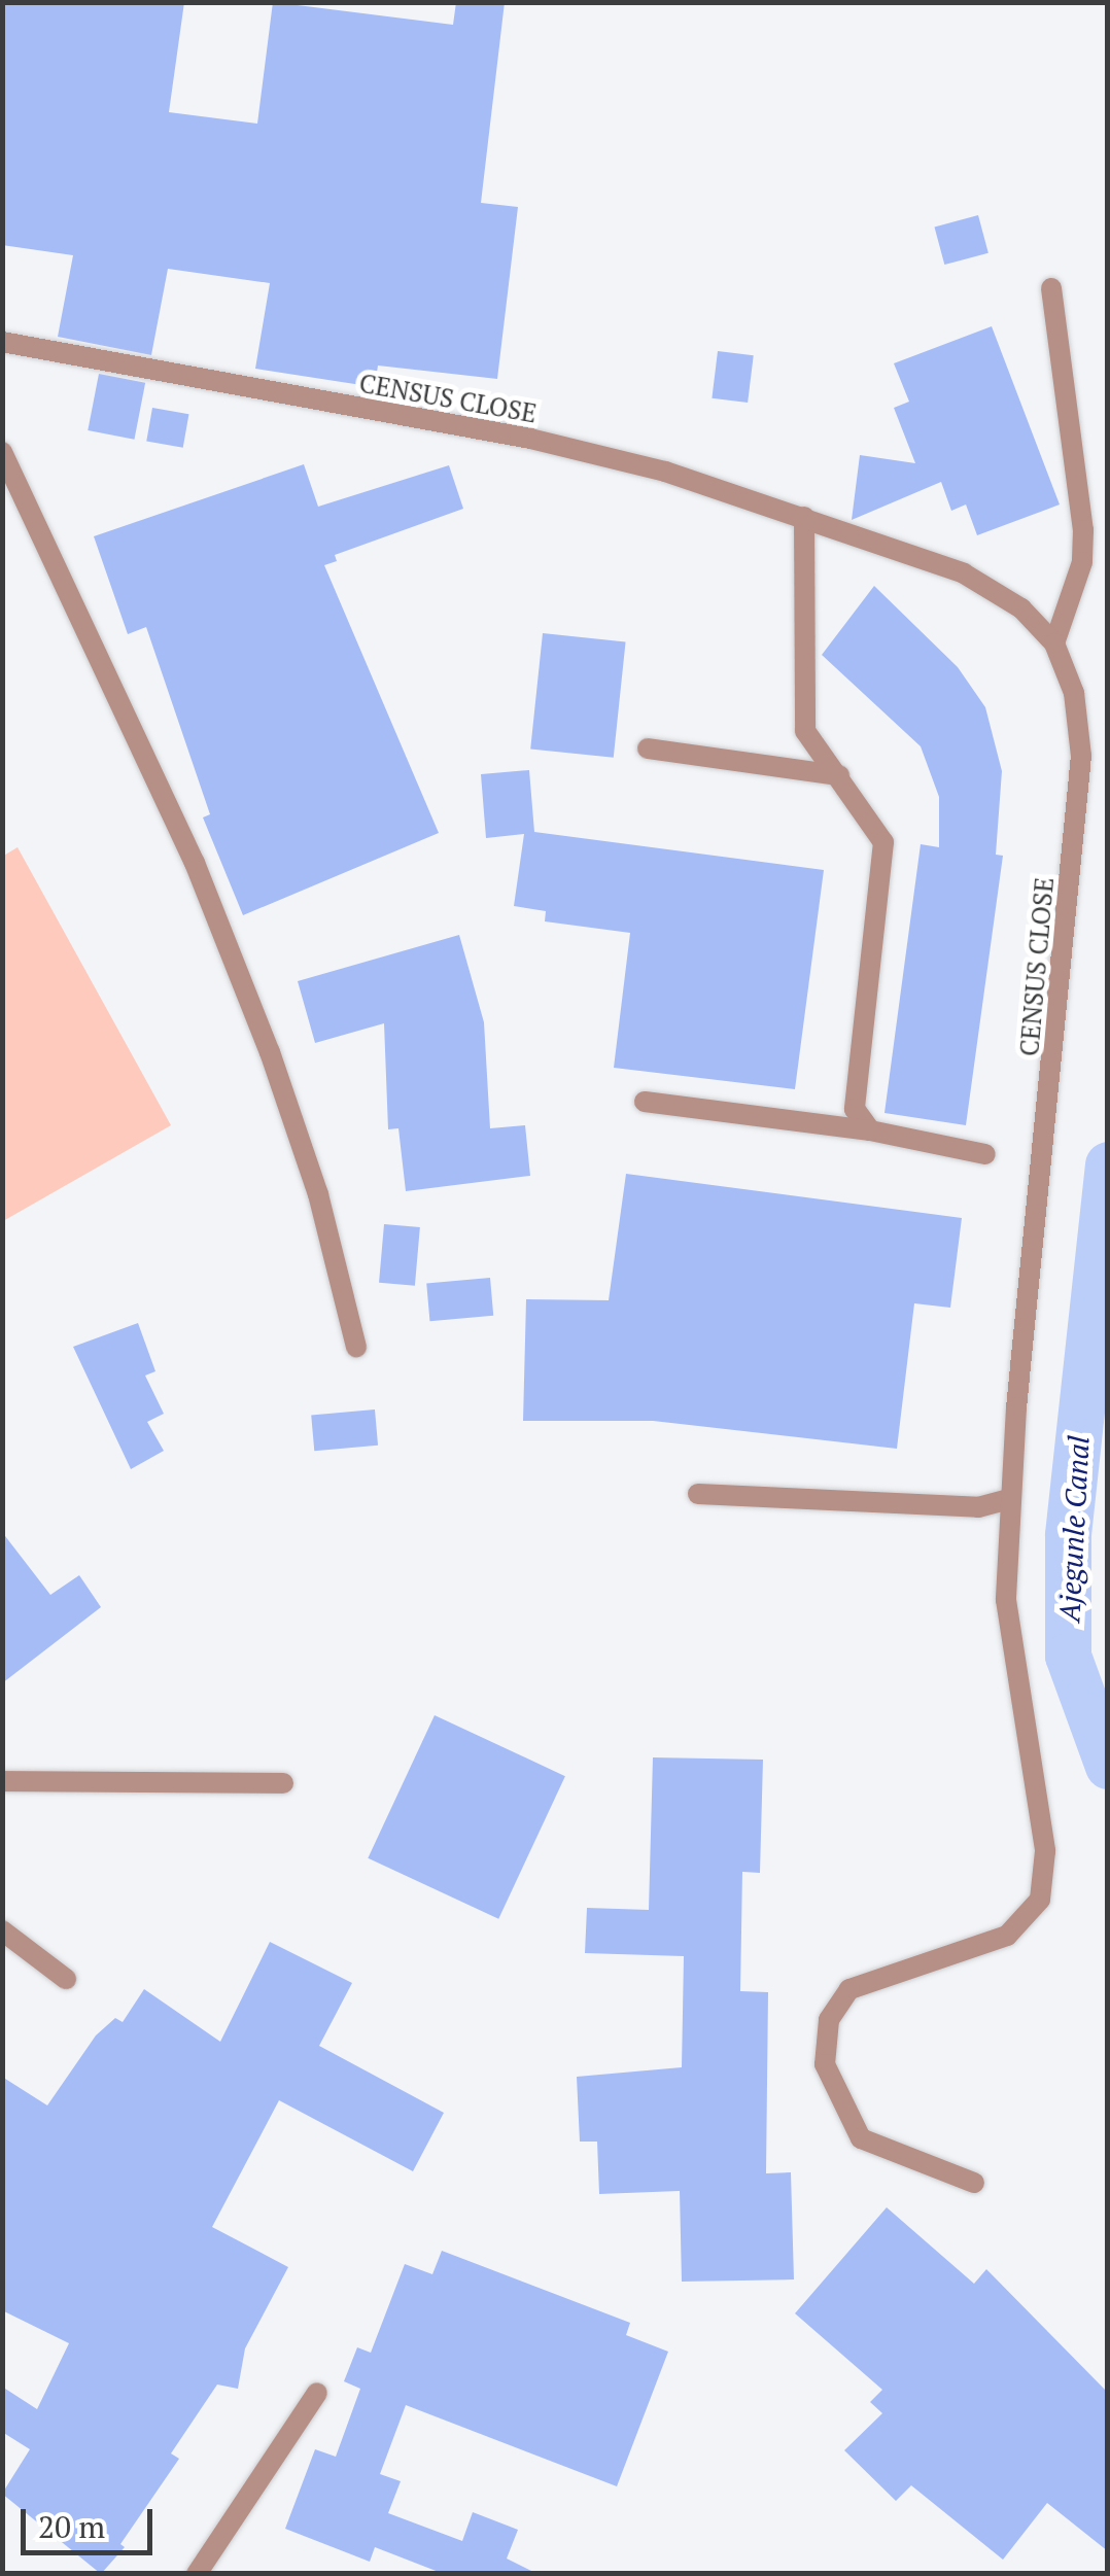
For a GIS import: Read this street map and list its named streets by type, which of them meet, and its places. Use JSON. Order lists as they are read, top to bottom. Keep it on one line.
{"streets":{"street":["CENSUS CLOSE"]},"water":["Ajegunle Canal"],"scale_bar":"20 m"}
